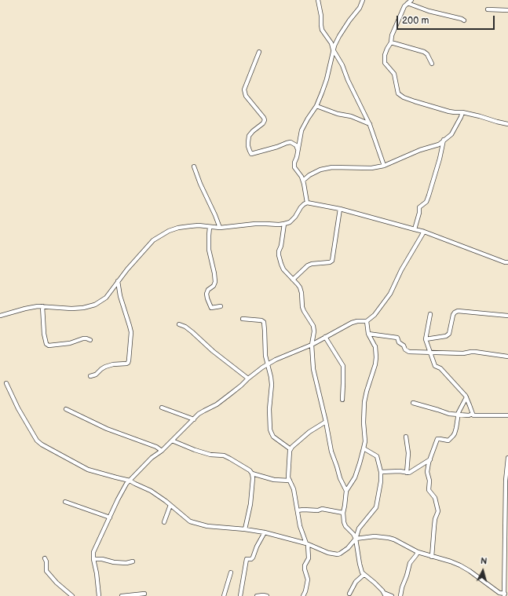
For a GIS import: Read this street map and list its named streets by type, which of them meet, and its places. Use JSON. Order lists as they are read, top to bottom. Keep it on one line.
{"scale_bar":"200 m","north":"top"}
